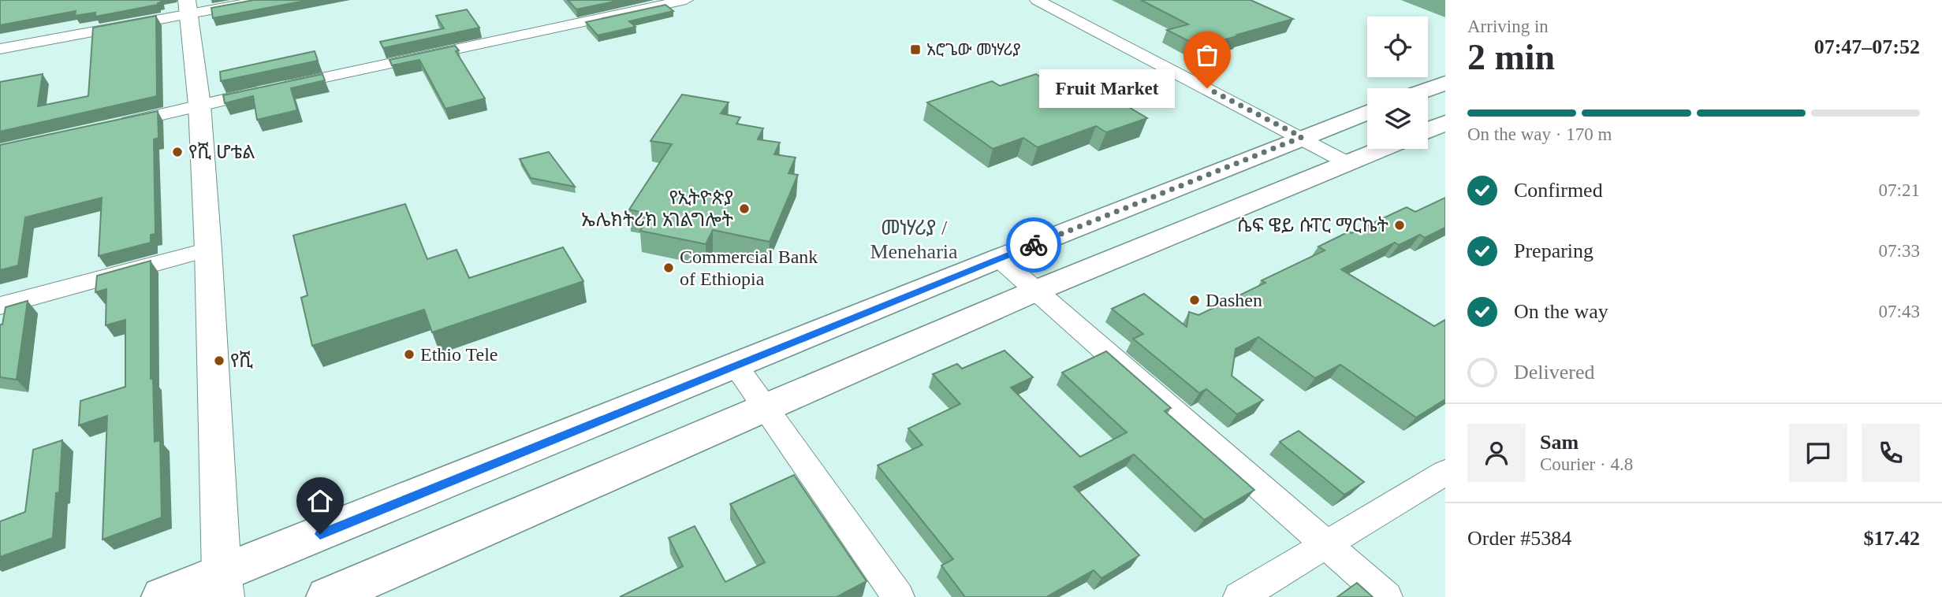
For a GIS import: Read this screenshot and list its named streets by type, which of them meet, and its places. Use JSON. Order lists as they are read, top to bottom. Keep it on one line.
{"districts":["መነሃሪያ / Meneharia"],"places":{"transit":["አሮጌው መነሃሪያ"],"other":["Fruit Market","የሺ ሆቴል","የኢትዮጵያ ኤሌክትሪክ አገልግሎት","ሴፍ ዌይ ሱፐር ማርኬት","Commercial Bank of Ethiopia","Dashen","Ethio Tele","የሺ"]},"page":{"heading":["2 min","Arriving in","07:47–07:52"],"panel":["Sam","Courier · 4.8","Order #5384","$17.42"],"bubble":"Fruit Market","bar":"On the way · 170 m","list":[["Confirmed","07:21"],["Preparing","07:33"],["On the way","07:43"],"Delivered"]}}
